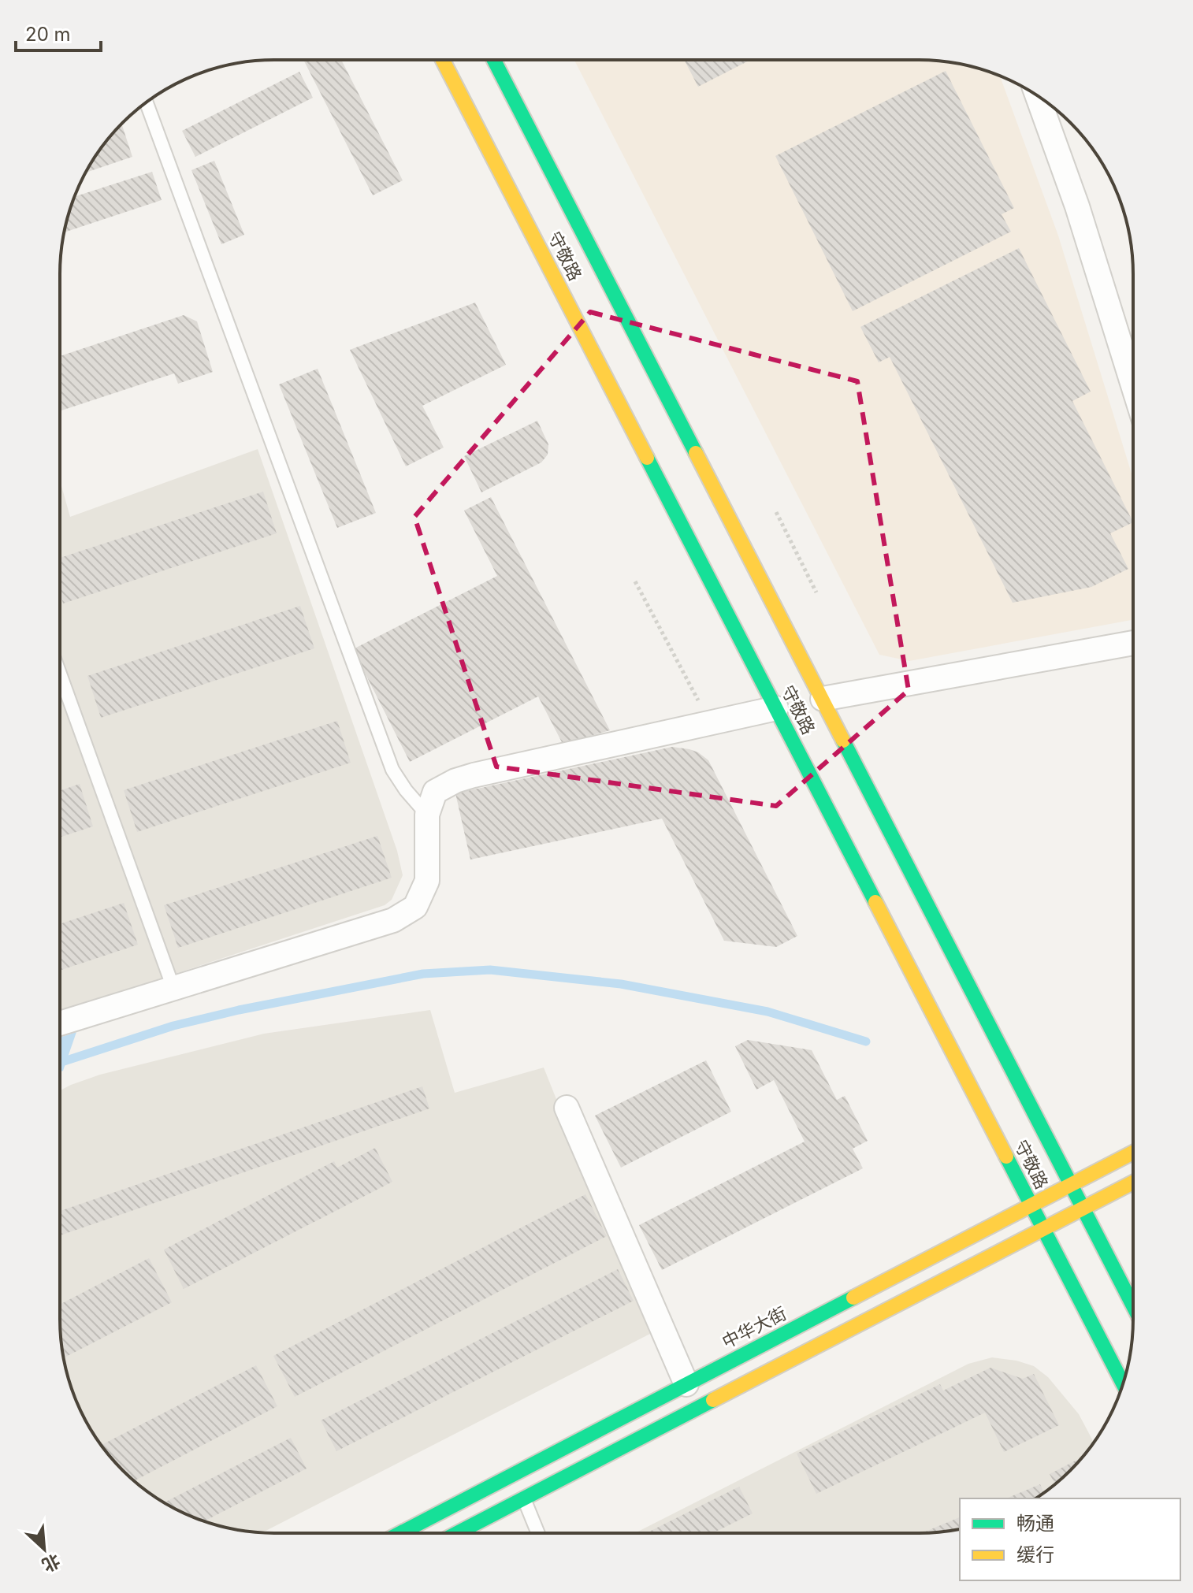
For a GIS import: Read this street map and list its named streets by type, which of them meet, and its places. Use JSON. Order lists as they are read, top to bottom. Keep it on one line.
{"streets":{"main road":["守敬路","中华大街"]},"crossings":[["守敬路","中华大街"]],"legend":["畅通","缓行"],"scale_bar":"20 m","north":"bottom right"}
